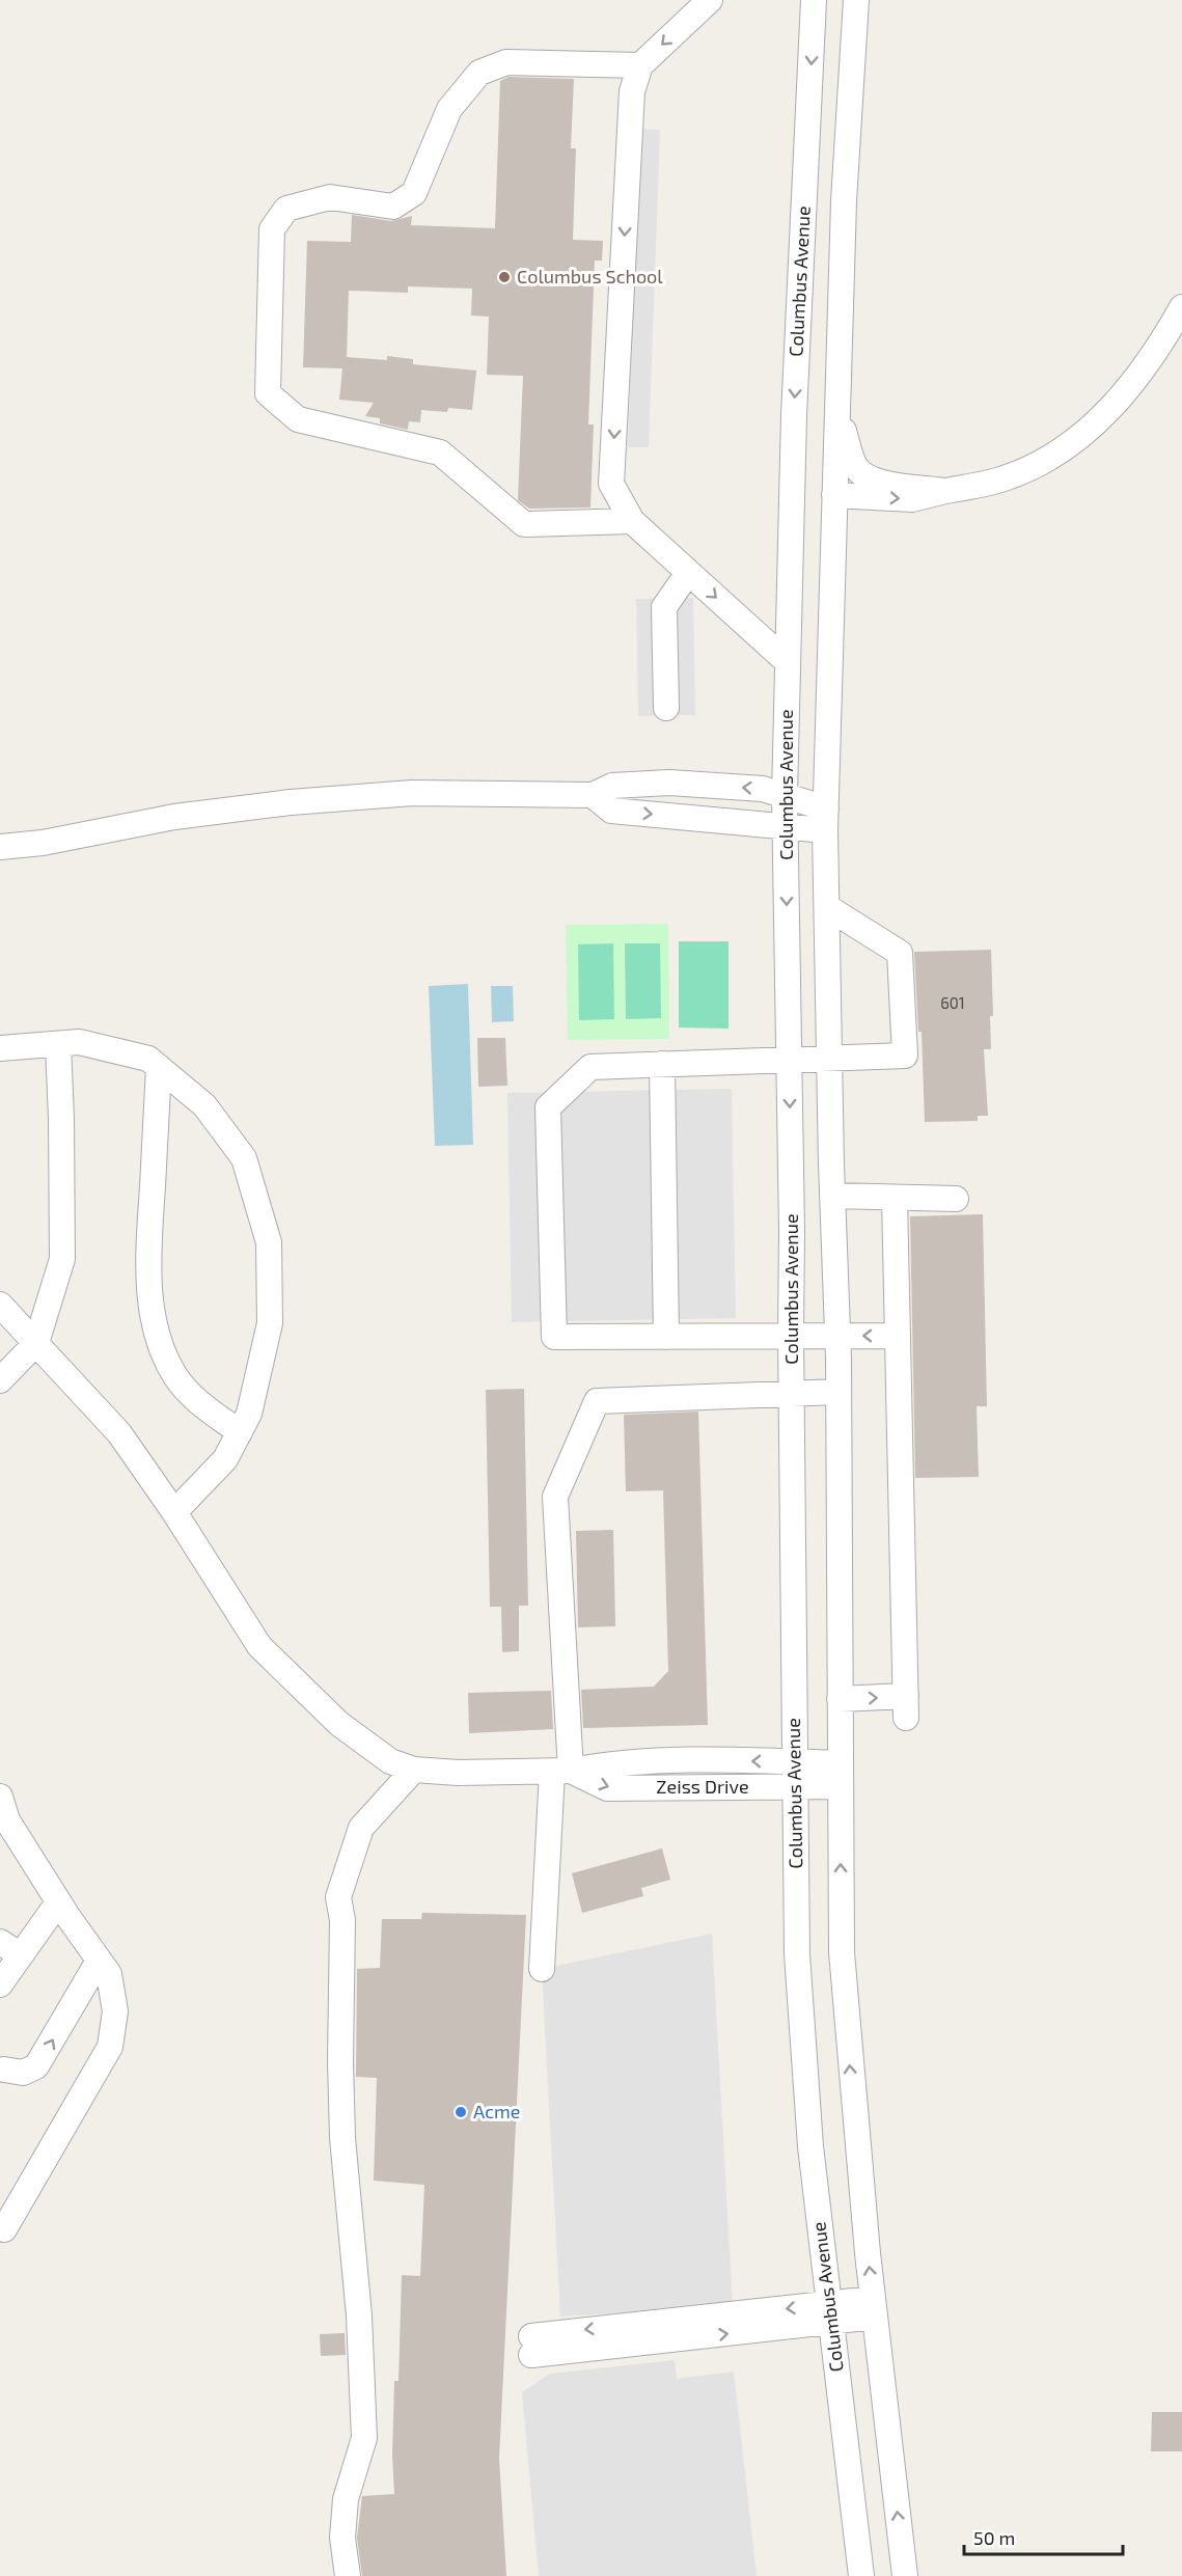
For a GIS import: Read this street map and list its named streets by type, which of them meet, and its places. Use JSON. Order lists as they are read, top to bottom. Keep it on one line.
{"streets":{"street":["Columbus Avenue","Zeiss Drive"]},"crossings":[["Columbus Avenue","Zeiss Drive"]],"places":["Columbus School","Acme"],"house_numbers":["601"],"scale_bar":"50 m"}
